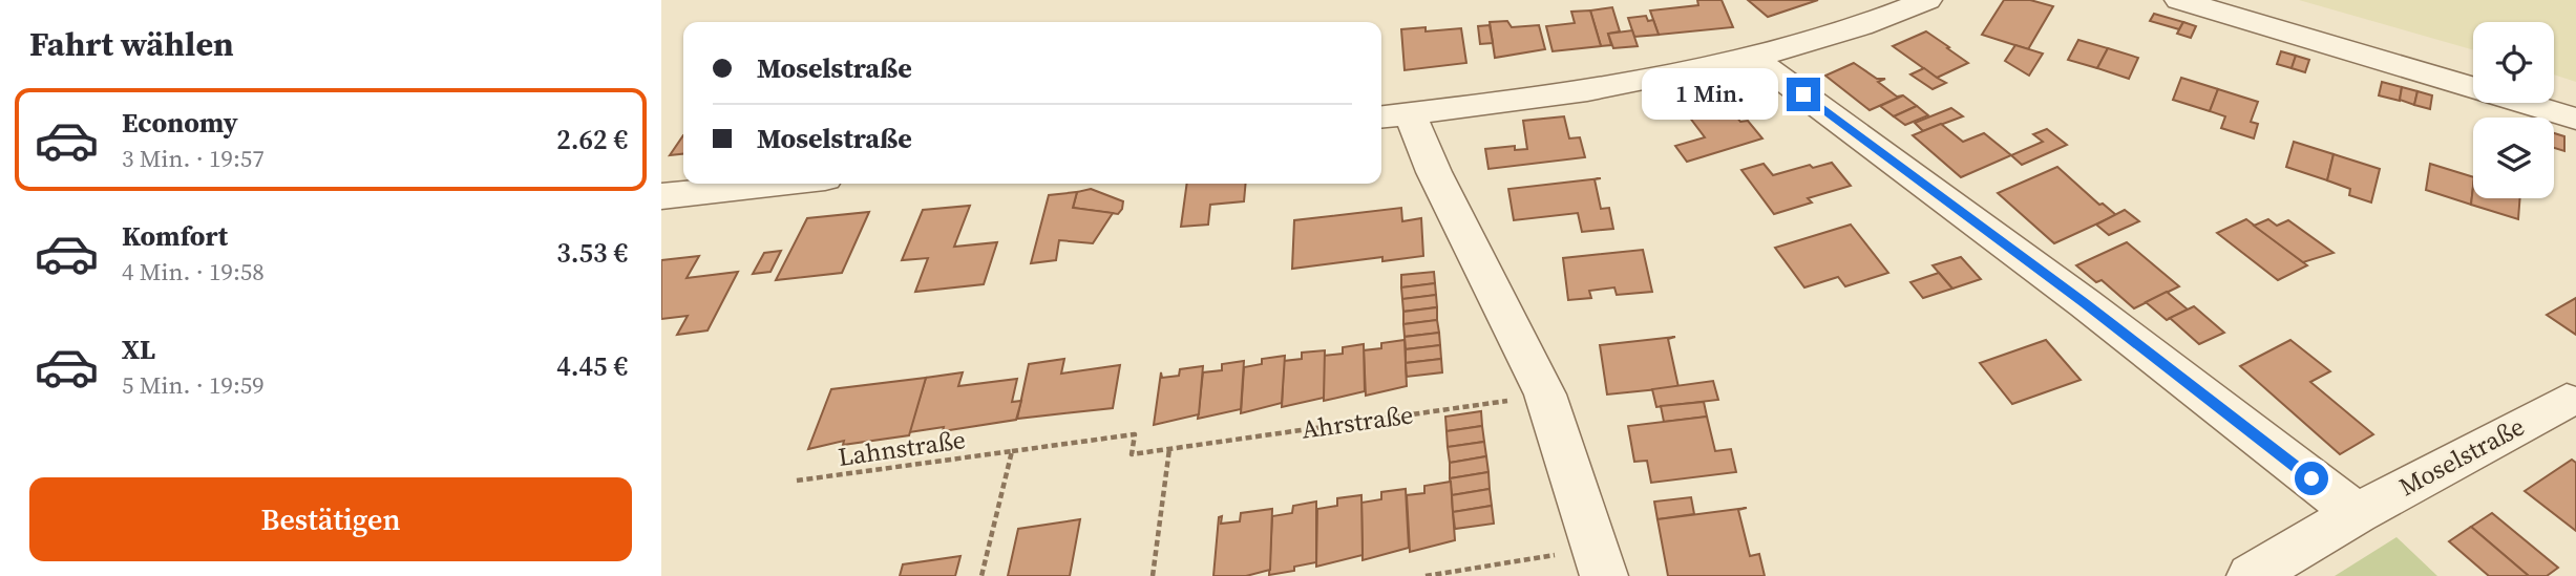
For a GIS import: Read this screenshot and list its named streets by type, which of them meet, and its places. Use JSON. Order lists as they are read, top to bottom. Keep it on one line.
{"streets":{"street":["Moselstraße"],"path":["Ahrstraße","Lahnstraße"]},"crossings":[["Ahrstraße","Lahnstraße"]],"page":{"heading":"Fahrt wählen","banner":["Moselstraße","Moselstraße"],"bubble":"1 Min.","list":[{"name":"Economy","note":"3 Min. · 19:57","value":"2.62 €"},{"name":"Komfort","note":"4 Min. · 19:58","value":"3.53 €"},{"name":"XL","note":"5 Min. · 19:59","value":"4.45 €"}],"buttons":"Bestätigen"}}
